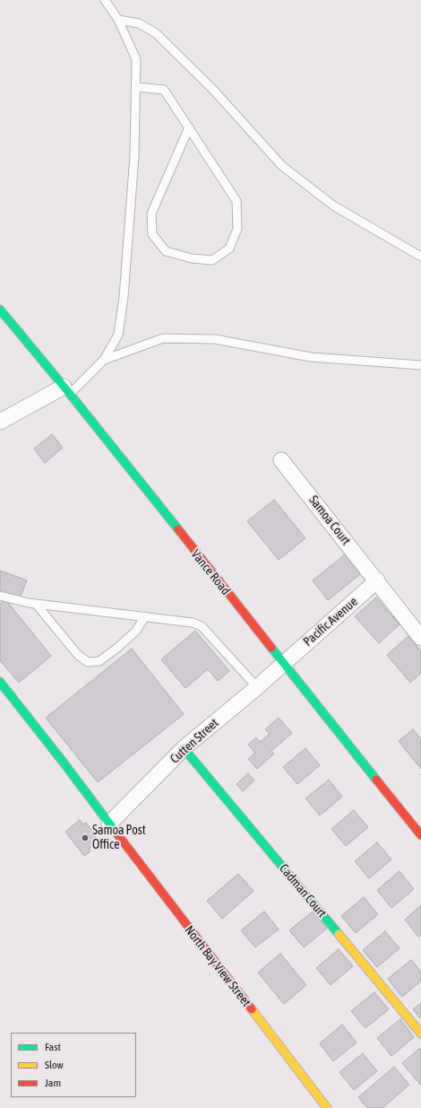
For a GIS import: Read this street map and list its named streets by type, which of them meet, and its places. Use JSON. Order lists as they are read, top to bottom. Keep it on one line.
{"streets":{"street":["Samoa Court","Vance Road","Pacific Avenue","Cutten Street","Cadman Court","North Bay View Street"]},"crossings":[["Samoa Court","Pacific Avenue"],["Vance Road","Pacific Avenue"],["Vance Road","Cutten Street"],["Pacific Avenue","Cutten Street"],["Cutten Street","Cadman Court"],["Cutten Street","North Bay View Street"]],"places":["Samoa Post Office"],"legend":["Fast","Slow","Jam"]}
